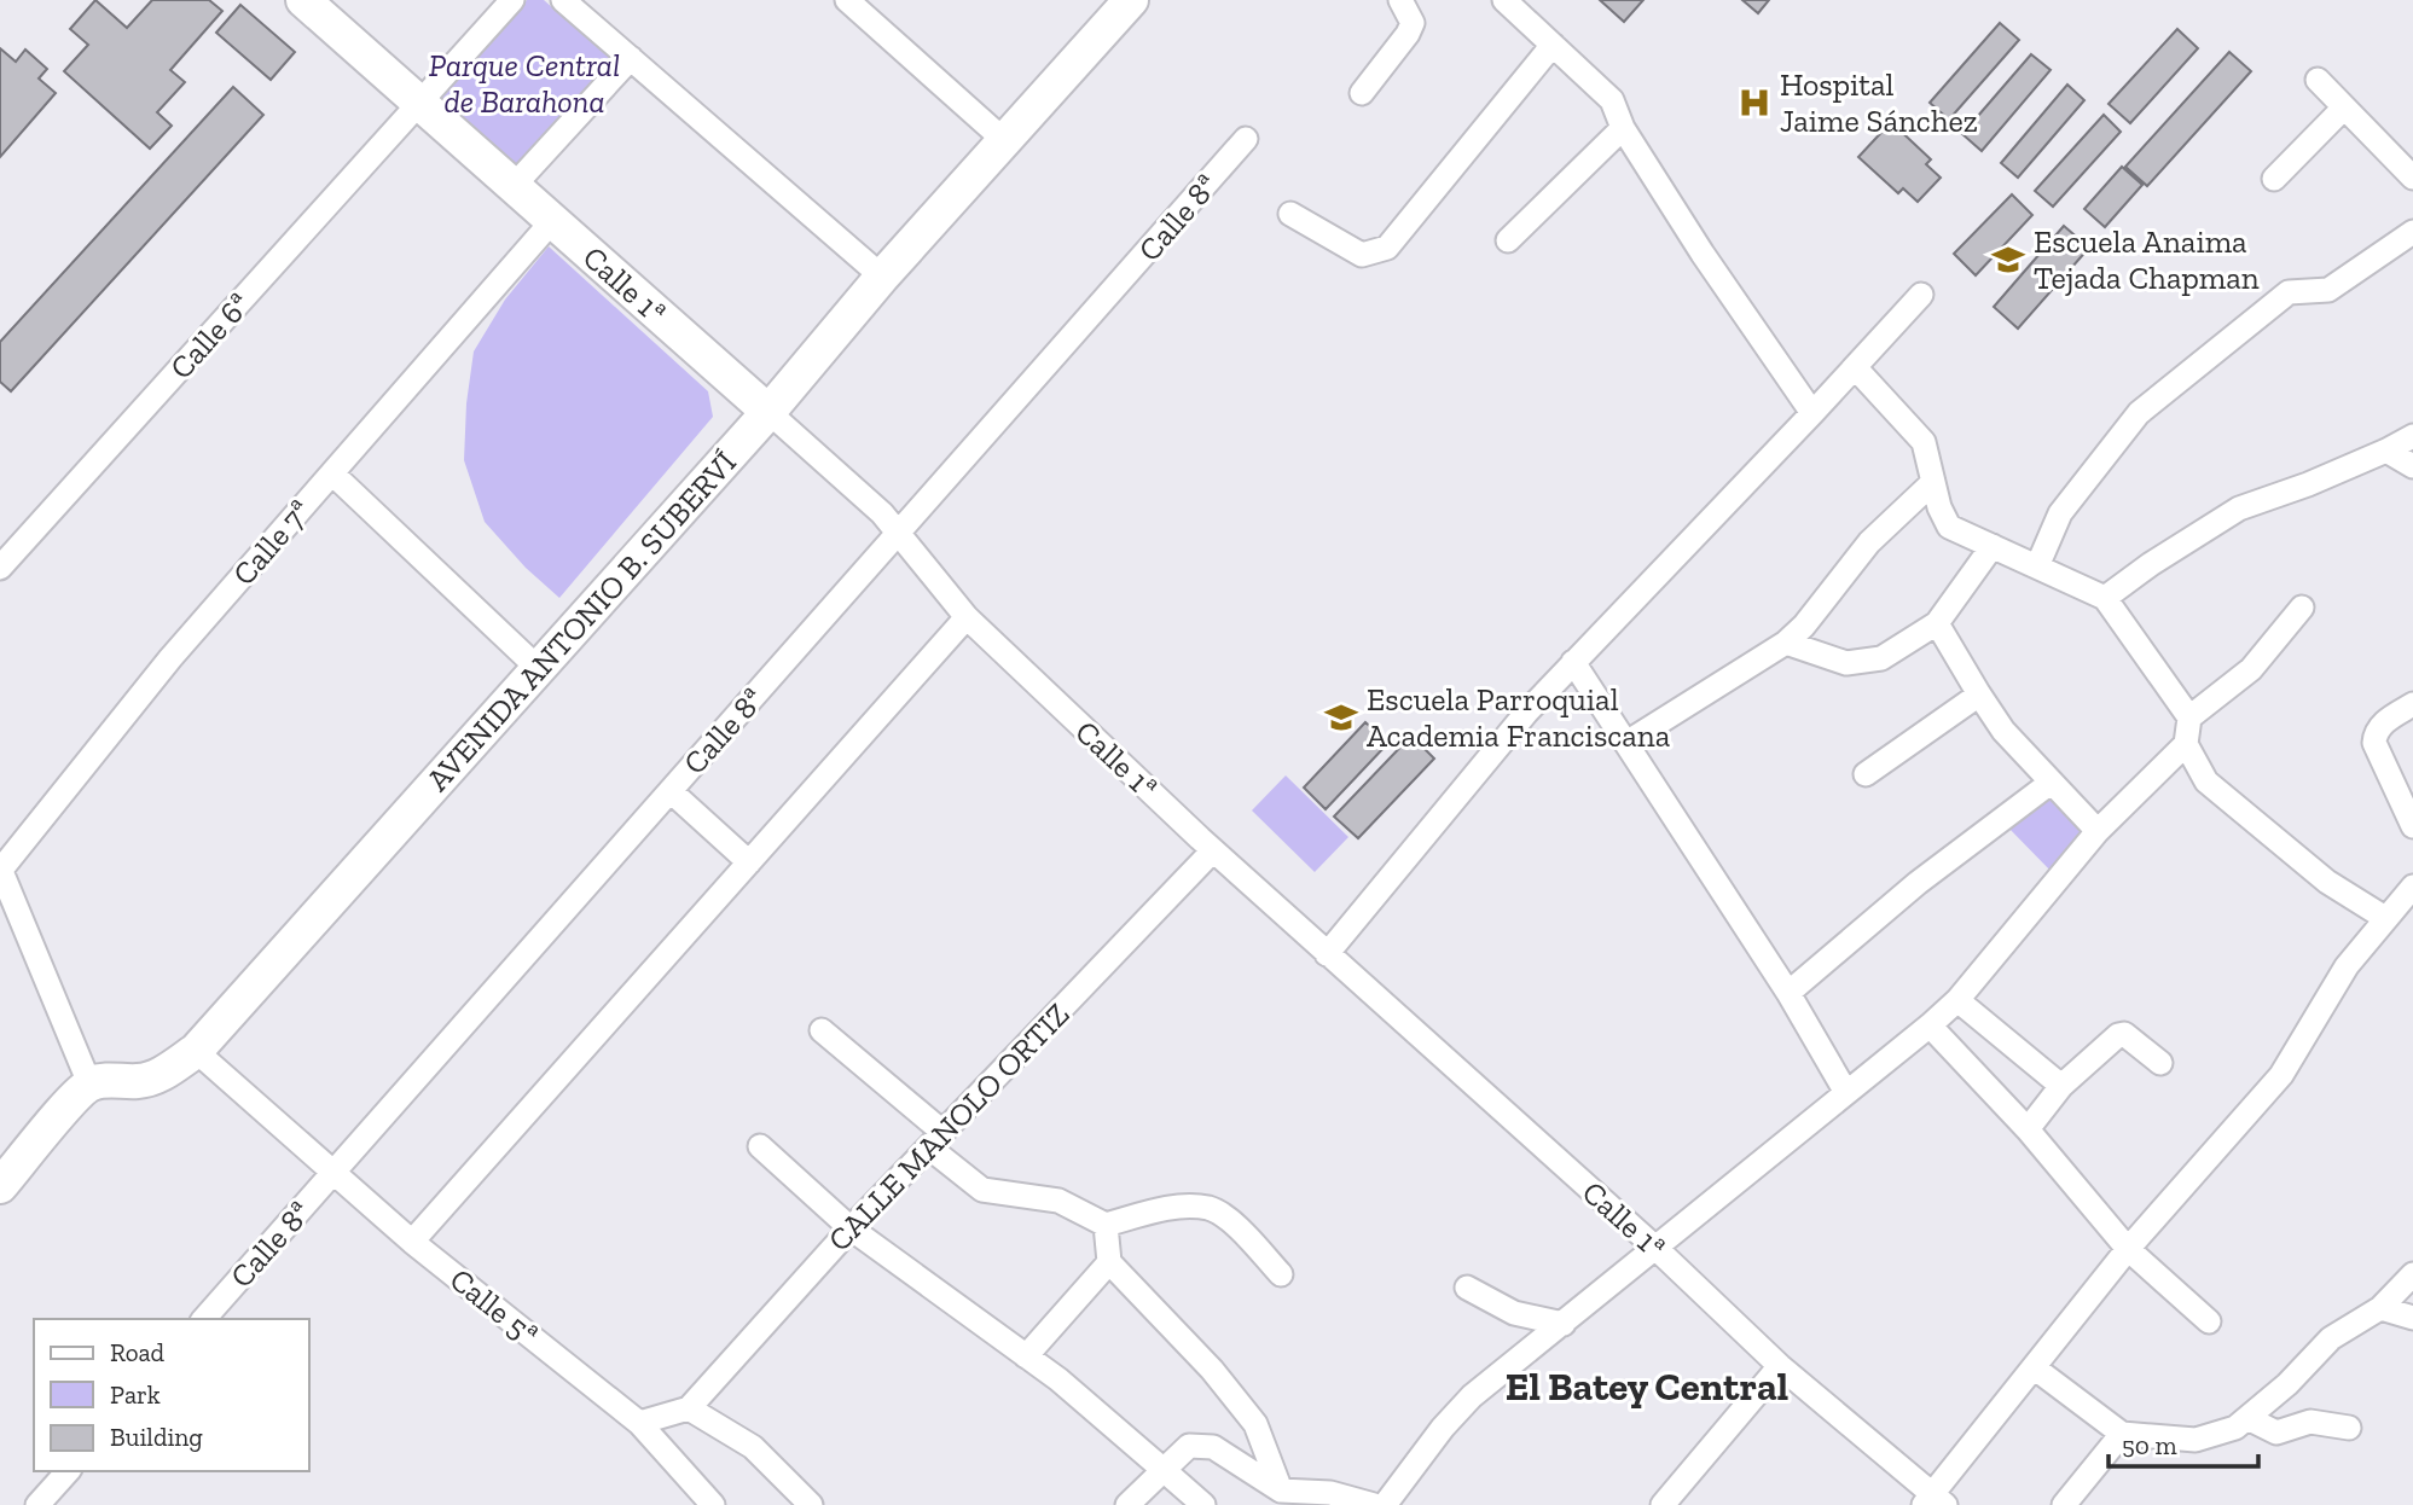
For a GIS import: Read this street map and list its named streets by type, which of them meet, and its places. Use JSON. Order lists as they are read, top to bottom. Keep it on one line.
{"streets":{"main road":["Calle 1ª","AVENIDA ANTONIO B. SUBERVÍ"],"street":["Calle 8ª","Calle 6ª","Calle 7ª","CALLE MANOLO ORTIZ","Calle 5ª"]},"crossings":[["Calle 8ª","Calle 1ª"],["Calle 8ª","Calle 5ª"],["Calle 1ª","Calle 6ª"],["Calle 1ª","Calle 7ª"],["Calle 1ª","AVENIDA ANTONIO B. SUBERVÍ"],["Calle 1ª","CALLE MANOLO ORTIZ"],["AVENIDA ANTONIO B. SUBERVÍ","Calle 5ª"]],"districts":["El Batey Central"],"parks":["Parque Central de Barahona"],"places":{"hospital":["Hospital Jaime Sánchez"],"school or university":["Escuela Anaima Tejada Chapman","Escuela Parroquial Academia Franciscana"]},"legend":["Road","Park","Building"],"scale_bar":"50 m"}
